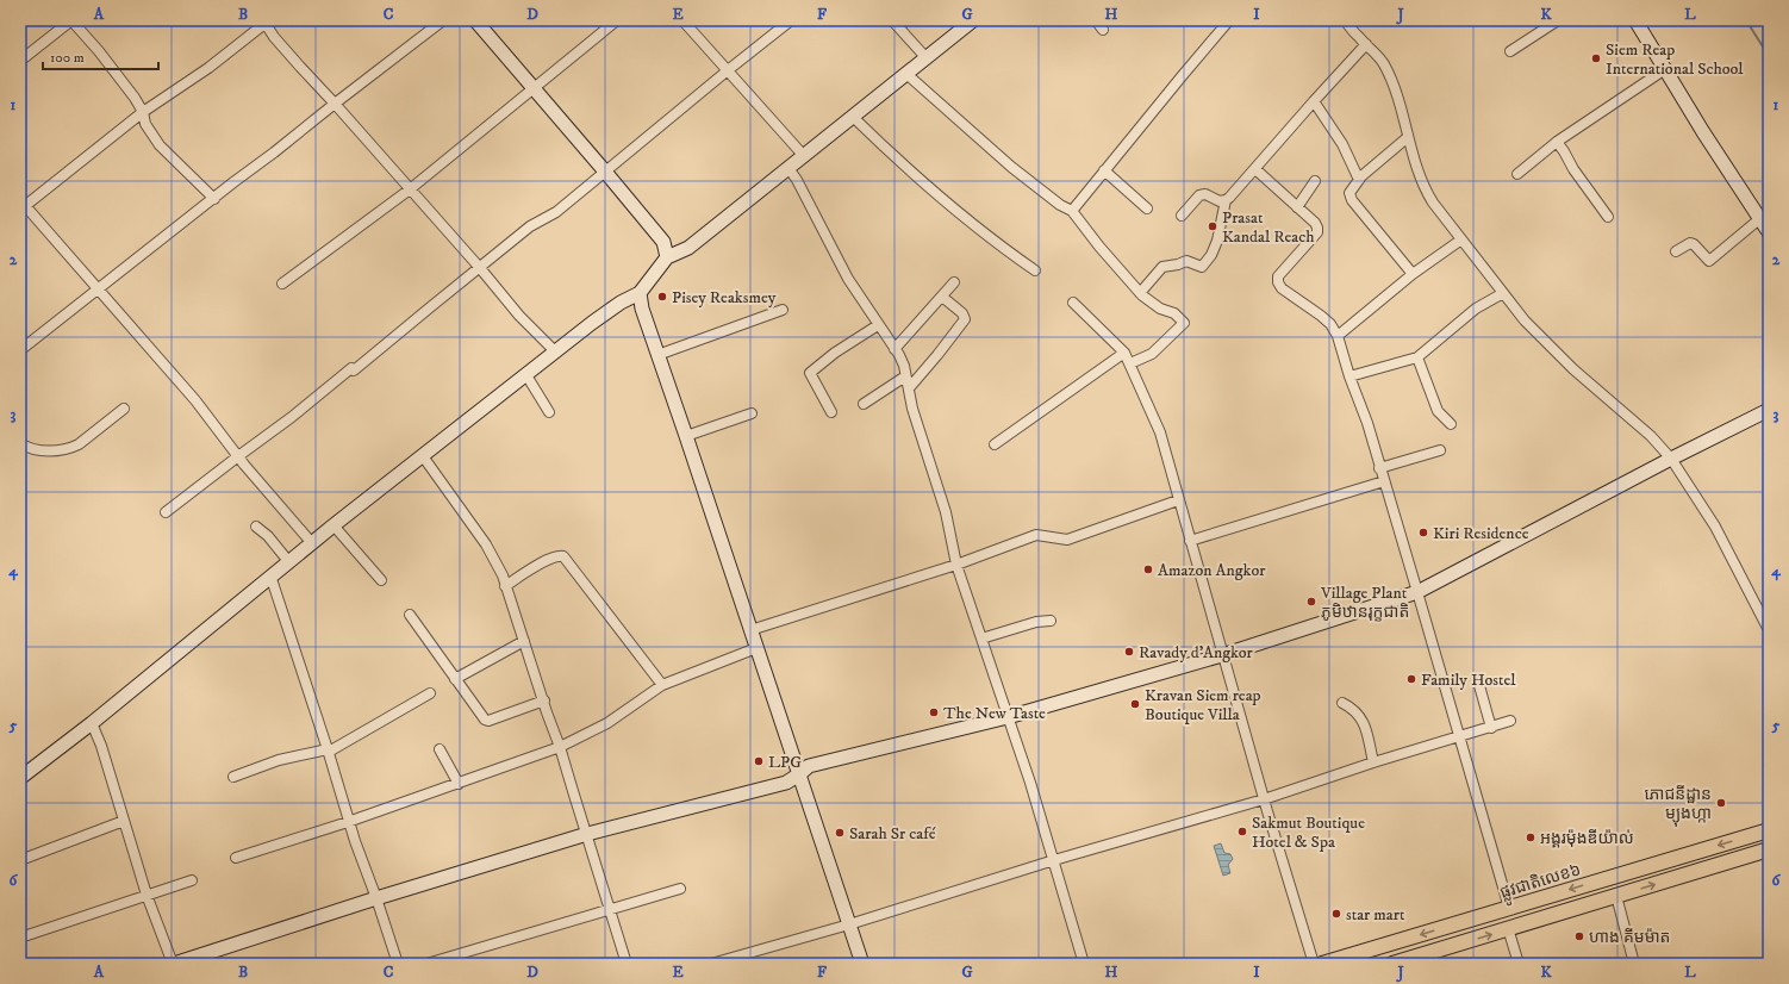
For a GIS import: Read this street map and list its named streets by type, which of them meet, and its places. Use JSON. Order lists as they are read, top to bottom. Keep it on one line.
{"streets":{"main road":["ផ្លូវជាតិលេខ៦"]},"places":["Siem Reap International School","Prasat Kandal Reach","Pisey Reaksmey","Kiri Residence","Amazon Angkor","Village Plant ភូមិឋានរុក្ខជាតិ","Ravady d'Angkor","Family Hostel","Kravan Siem reap Boutique Villa","The New Taste","LPG","ភោជនីដ្ឋាន ម្យុងហ្កា","Sakmut Boutique Hotel & Spa","Sarah Sr café","អង្គរម៉ុងឌីយ៉ាល់","star mart","ហាង គីមម៉ាត"],"scale_bar":"100 m","grid":{"columns":["A","B","C","D","E","F","G","H","I","J","K","L"],"rows":["1","2","3","4","5","6"]}}
